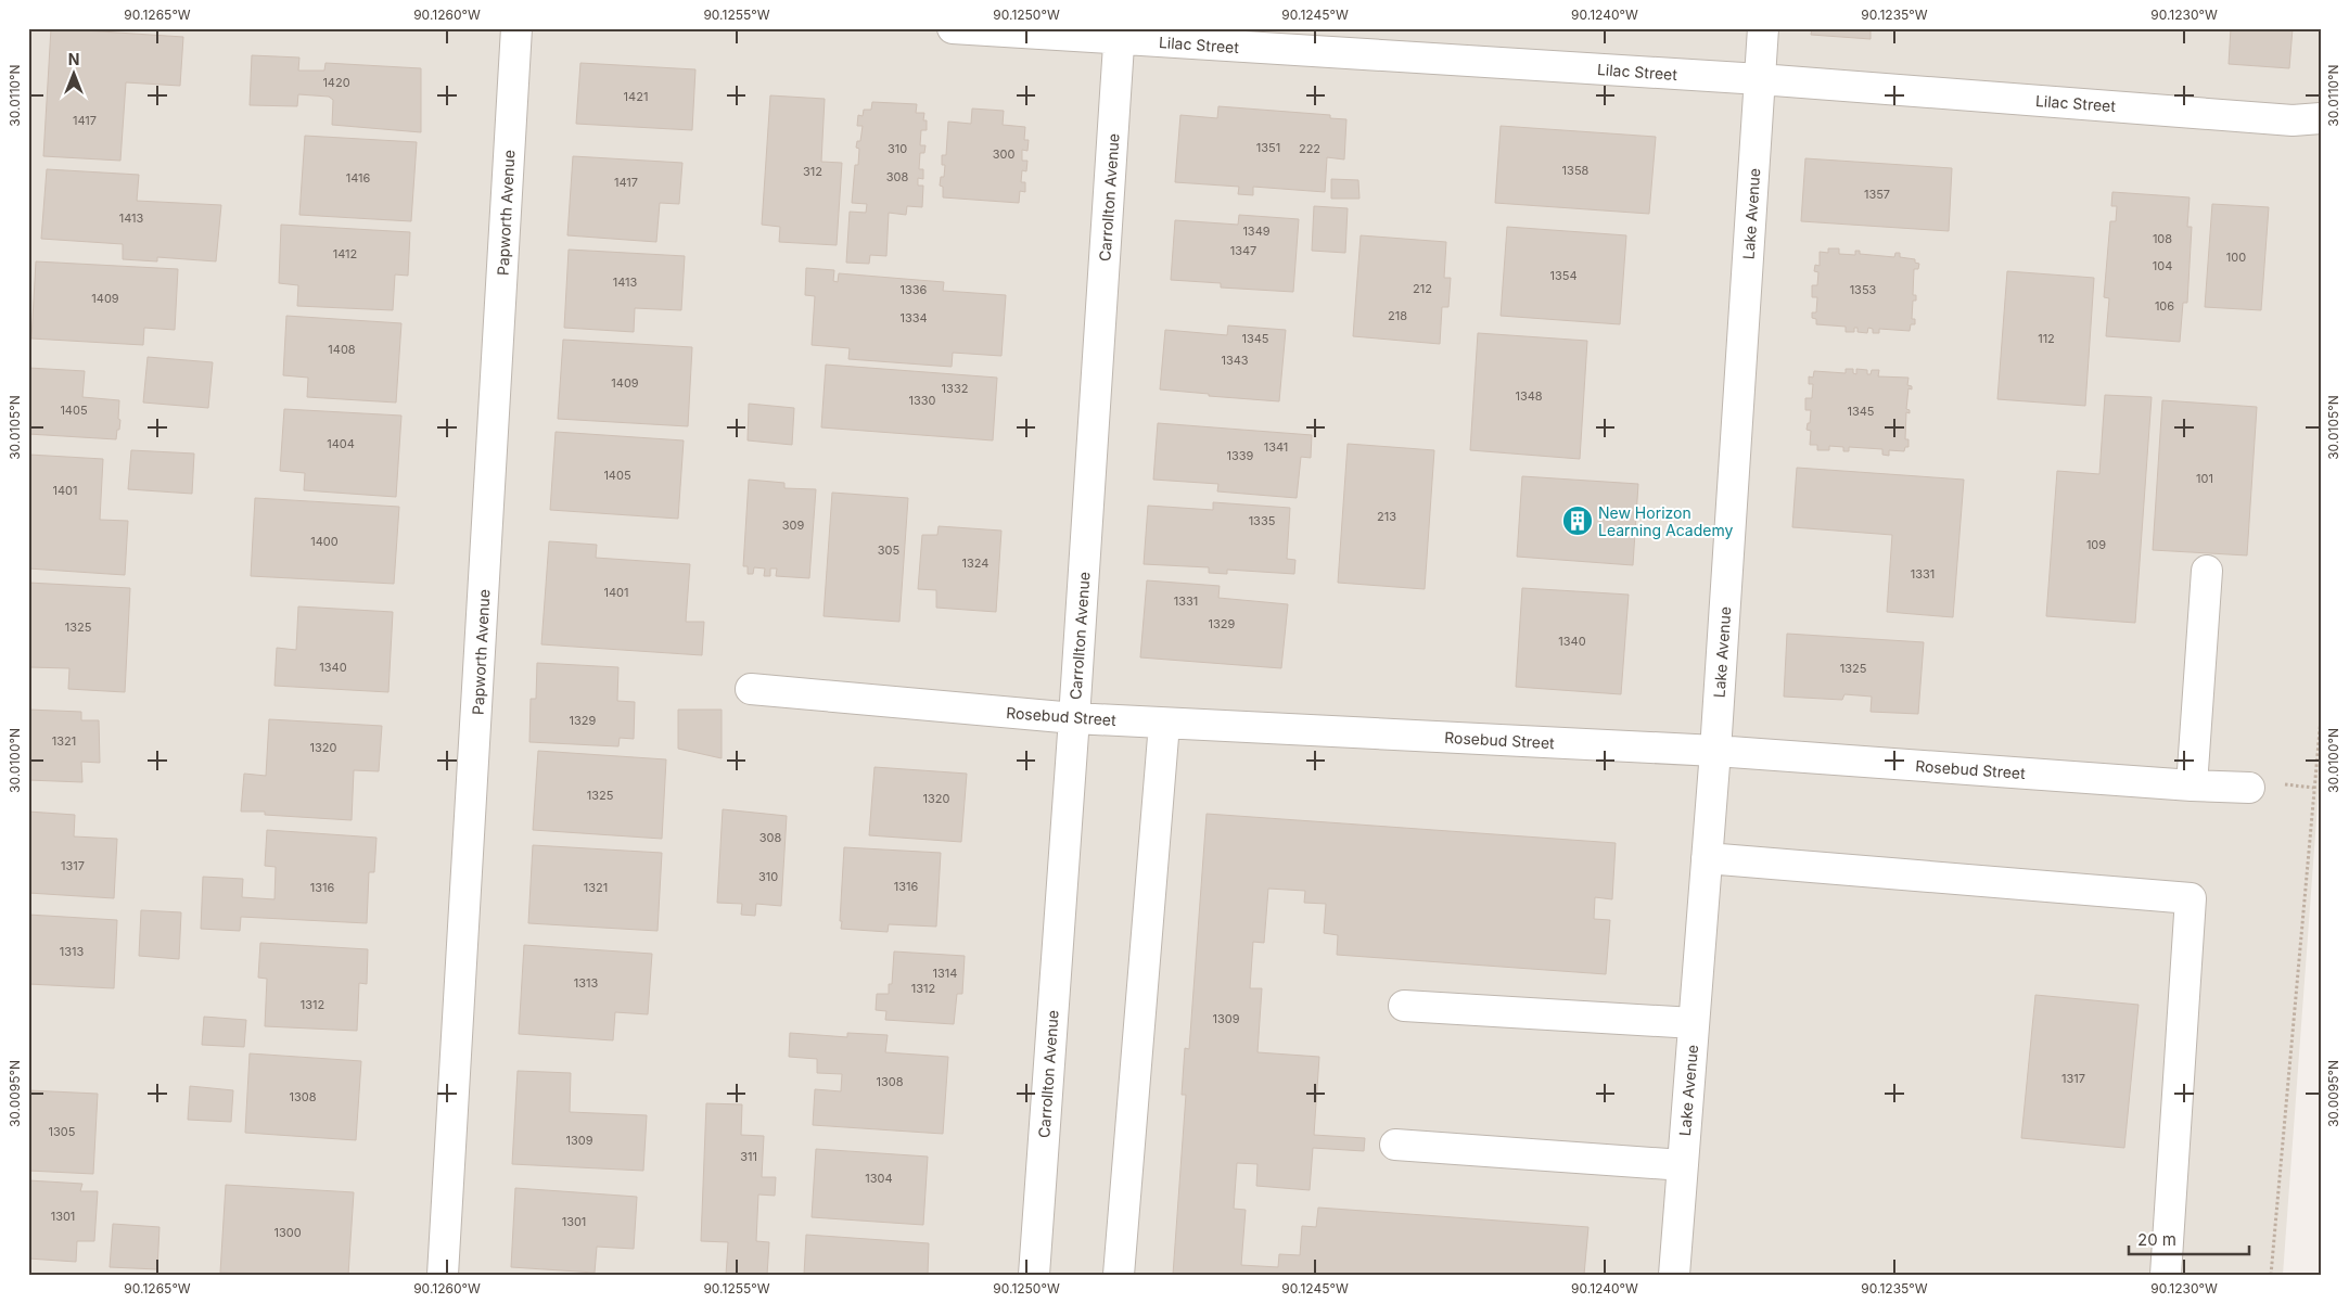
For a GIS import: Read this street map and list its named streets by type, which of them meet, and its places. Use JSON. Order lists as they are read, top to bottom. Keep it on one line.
{"streets":{"street":["Lilac Street","Carrollton Avenue","Papworth Avenue","Lake Avenue","Rosebud Street"]},"crossings":[["Lilac Street","Carrollton Avenue"],["Lilac Street","Lake Avenue"],["Carrollton Avenue","Rosebud Street"],["Lake Avenue","Rosebud Street"]],"places":{"building":["New Horizon Learning Academy"]},"house_numbers":["1420","1421","1417","1351","310","222","300","1358","312","308","1416","1417","1357","1413","1349","108","1347","1412","100","104","1354","1413","212","1336","1353","1409","106","218","1334","1345","112","1408","1343","1409","1332","1348","1330","1405","1345","1404","1341","1339","1405","101","1401","213","1335","309","1400","109","305","1324","1331","1401","1331","1329","1325","1340","1340","1325","1329","1321","1320","1325","1320","308","1317","310","1316","1316","1321","1313","1314","1313","1312","1312","1309","1317","1308","1308","1305","1309","311","1304","1301","1301","1300"],"scale_bar":"20 m","north":"top","coordinates":["90.1265°W","90.1260°W","90.1255°W","90.1250°W","90.1245°W","90.1240°W","90.1235°W","90.1230°W","30.0110°N","30.0105°N","30.0100°N","30.0095°N"]}
